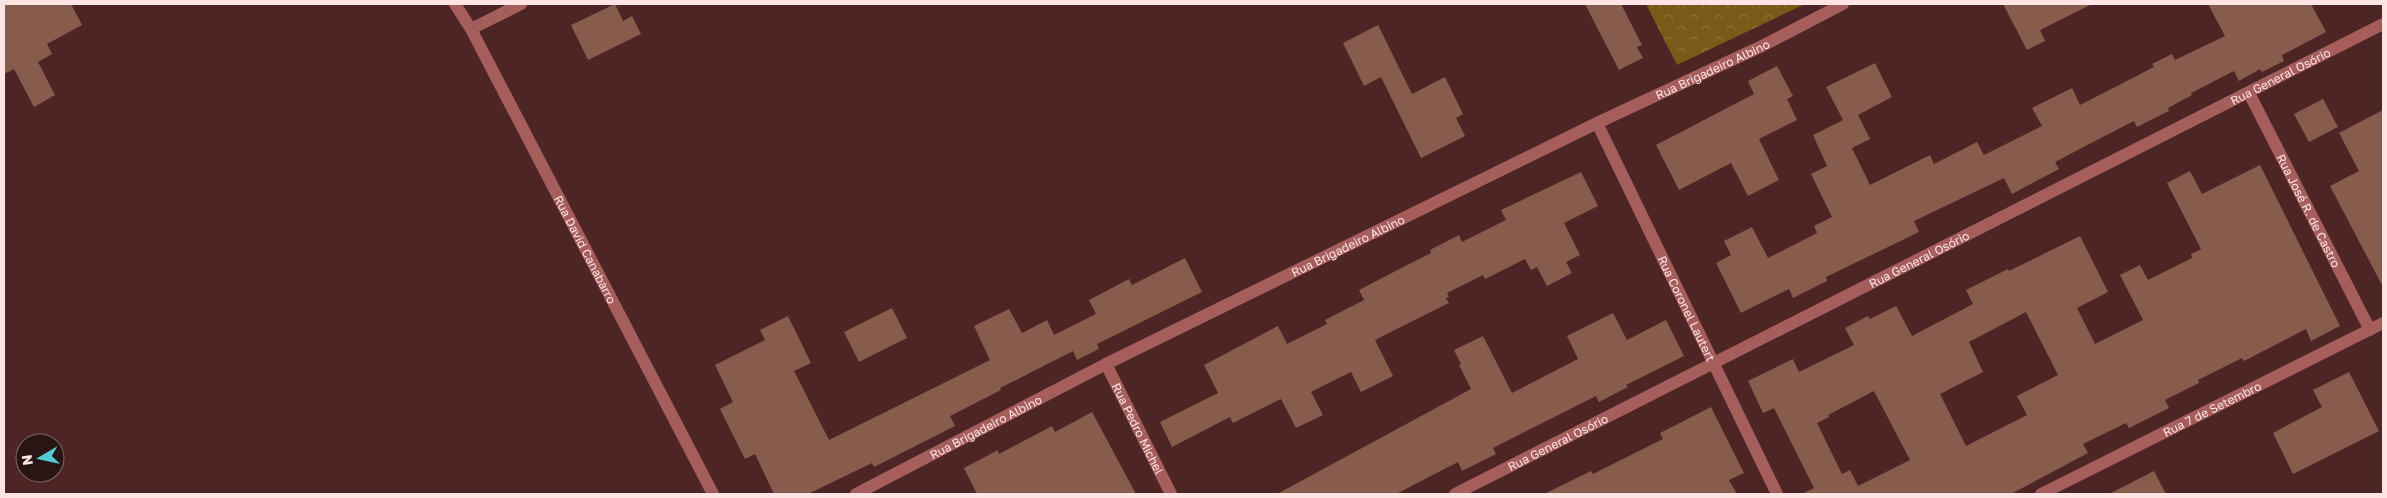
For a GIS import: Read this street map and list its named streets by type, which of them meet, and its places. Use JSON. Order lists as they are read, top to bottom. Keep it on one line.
{"streets":{"street":["Rua Brigadeiro Albino","Rua General Osório","Rua José R. de Castro","Rua David Canabarro","Rua Coronel Lautert","Rua 7 de Setembro","Rua Pedro Michel"]},"crossings":[["Rua Brigadeiro Albino","Rua Coronel Lautert"],["Rua Brigadeiro Albino","Rua Pedro Michel"],["Rua General Osório","Rua José R. de Castro"],["Rua General Osório","Rua Coronel Lautert"],["Rua José R. de Castro","Rua 7 de Setembro"]],"north":"left"}
